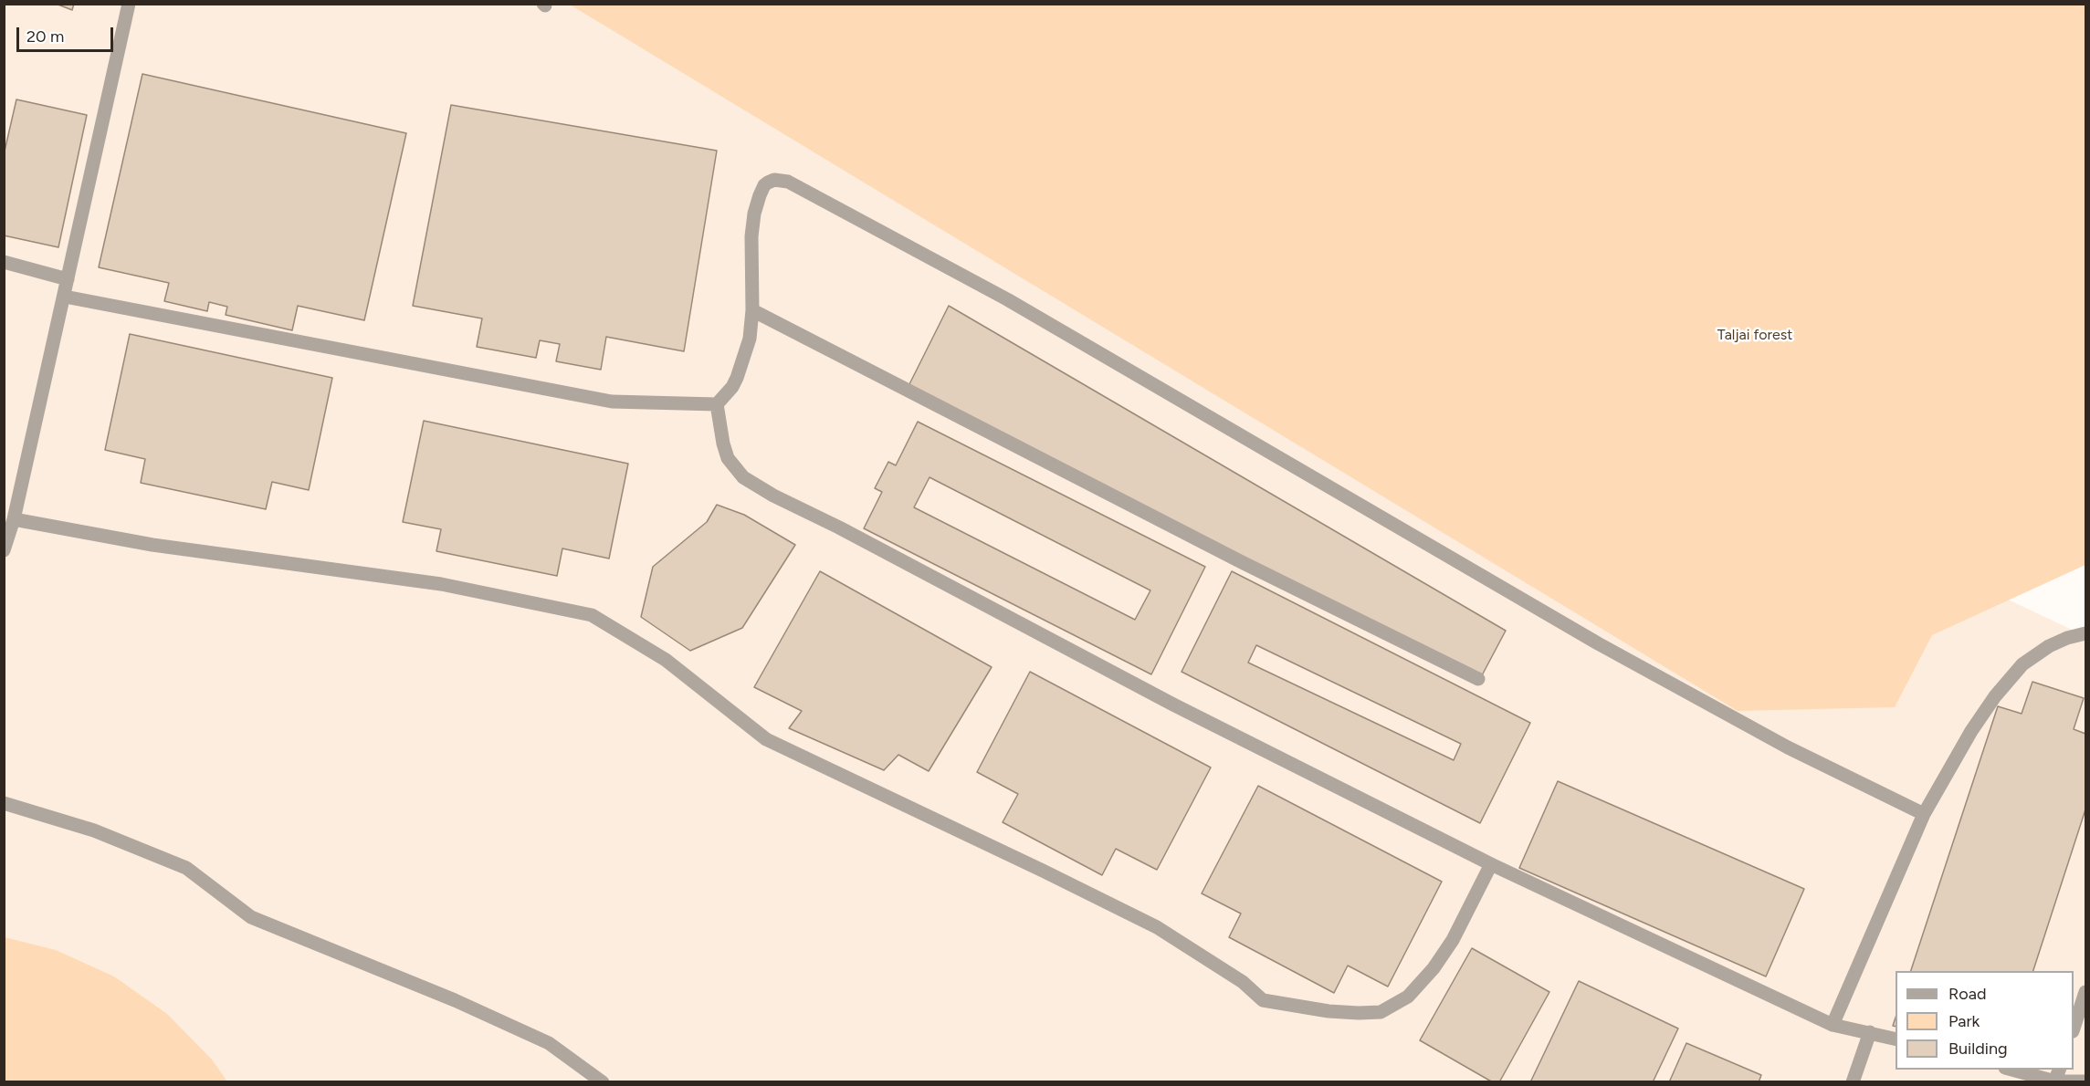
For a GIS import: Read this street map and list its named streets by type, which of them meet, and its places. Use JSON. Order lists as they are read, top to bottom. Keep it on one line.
{"parks":["Taljai forest"],"legend":["Road","Park","Building"],"scale_bar":"20 m"}
